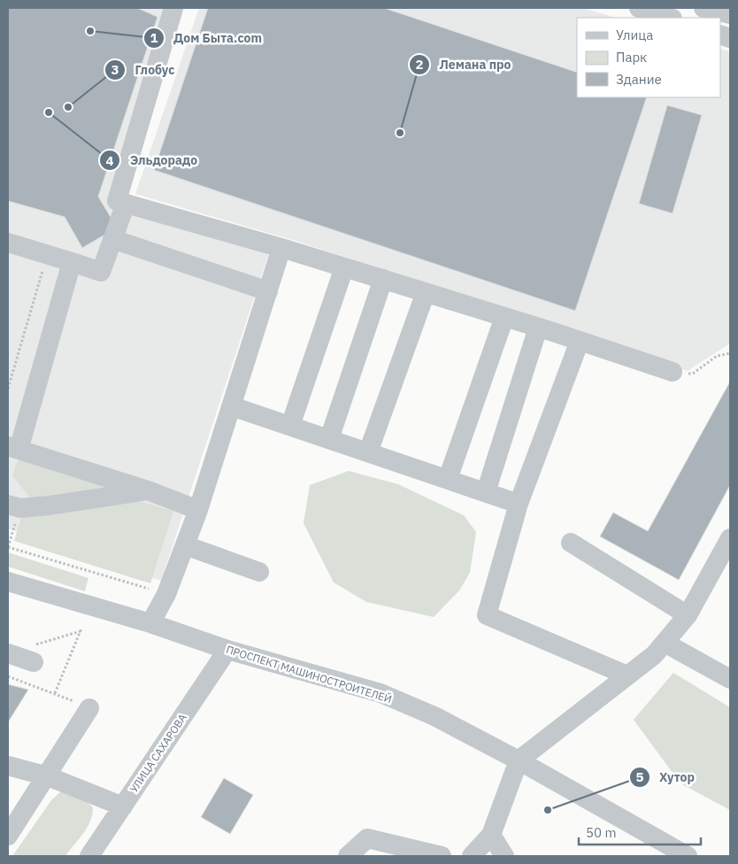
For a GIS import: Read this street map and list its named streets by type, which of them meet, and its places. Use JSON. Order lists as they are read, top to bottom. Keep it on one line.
{"streets":{"street":["ПРОСПЕКТ МАШИНОСТРОИТЕЛЕЙ","УЛИЦА САХАРОВА"]},"crossings":[["ПРОСПЕКТ МАШИНОСТРОИТЕЛЕЙ","УЛИЦА САХАРОВА"]],"places":["Дом Быта.com","Глобус","Эльдорадо","Лемана про","Хутор"],"legend":["Улица","Парк","Здание"],"scale_bar":"50 m"}
